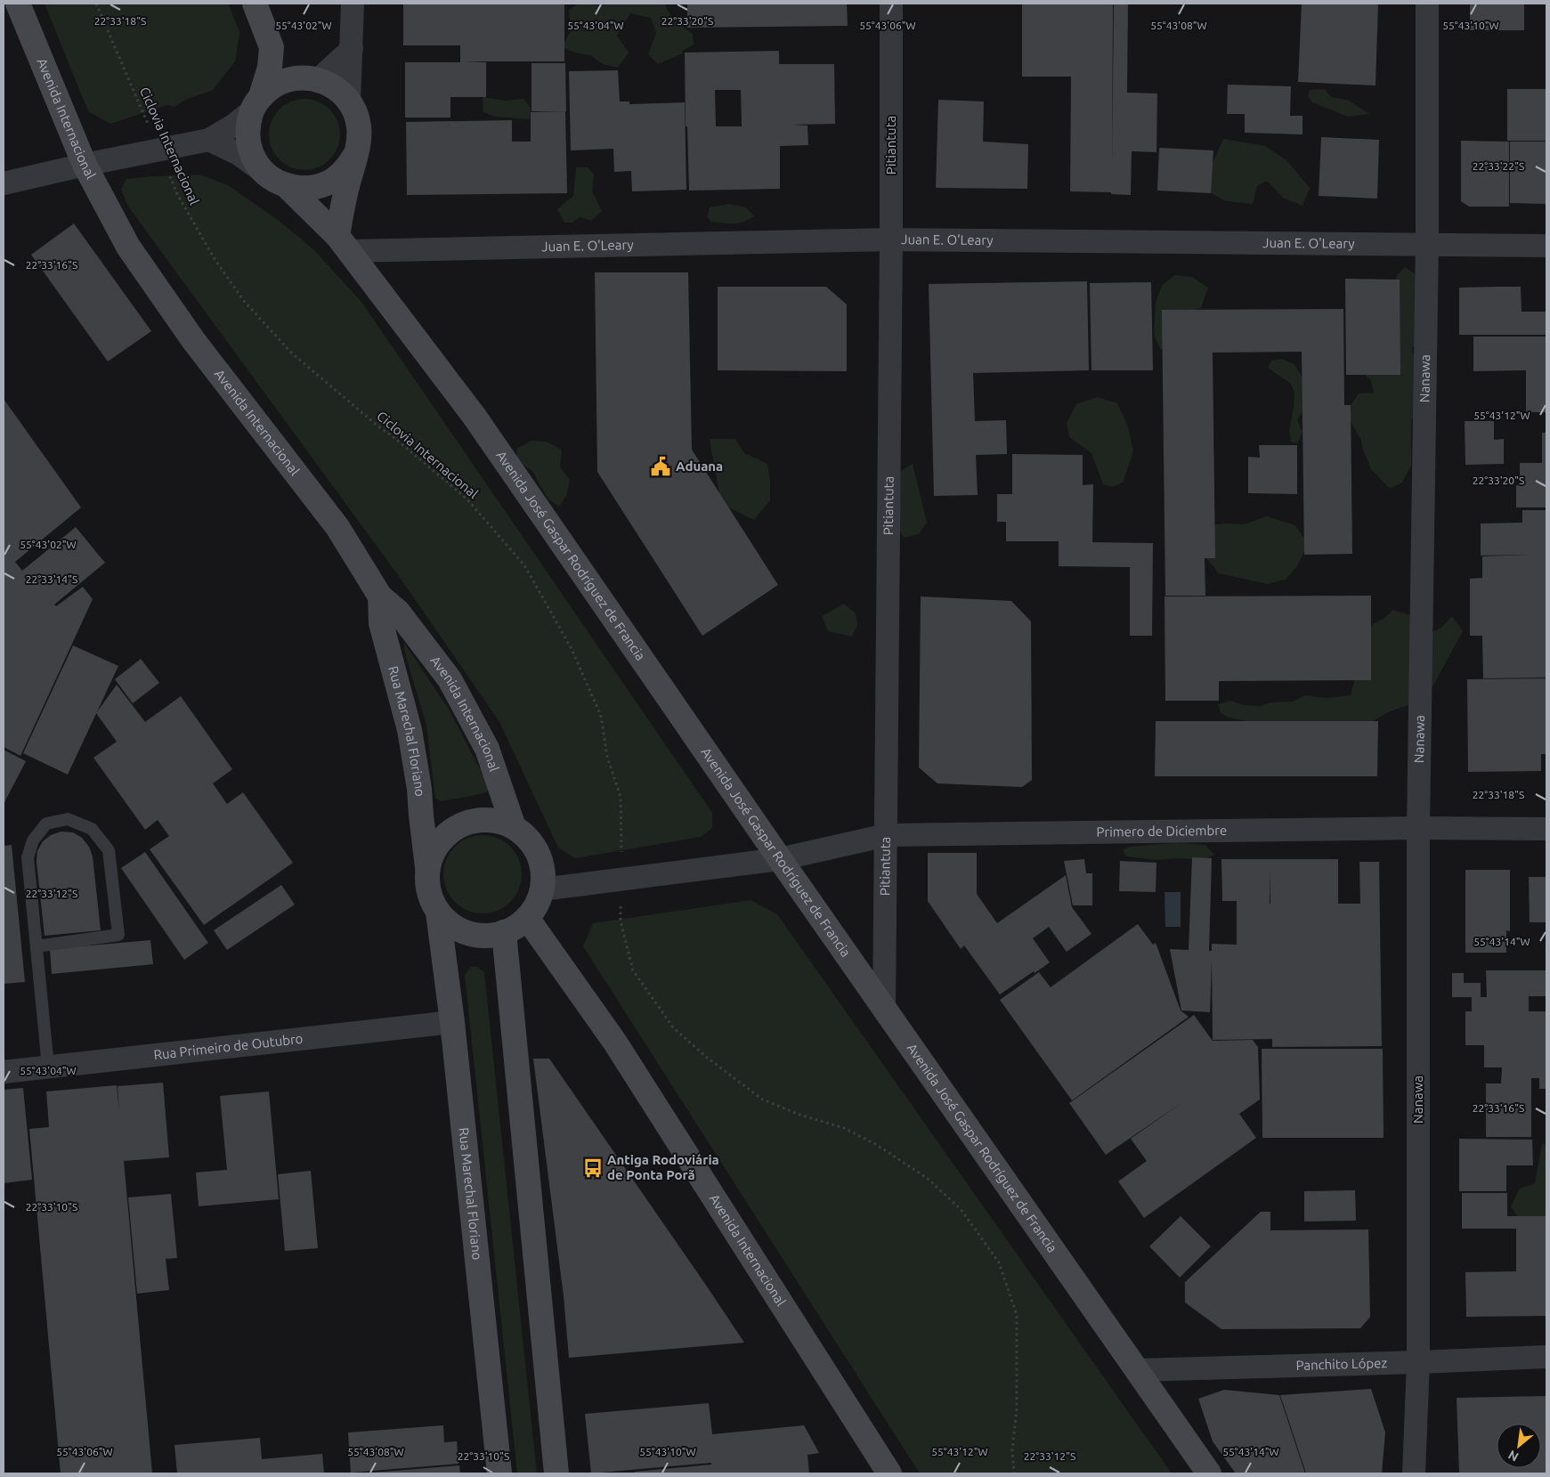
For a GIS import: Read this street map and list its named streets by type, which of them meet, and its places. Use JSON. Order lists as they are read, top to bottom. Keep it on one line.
{"streets":{"main road":["Avenida Internacional","Avenida José Gaspar Rodríguez de Francia","Rua Marechal Floriano"],"street":["Pitiantuta","Juan E. O'Leary","Nanawa","Primero de Diciembre","Rua Primeiro de Outubro","Panchito López"],"path":["Ciclovia Internacional"]},"crossings":[["Avenida Internacional","Rua Marechal Floriano"],["Avenida Internacional","Primero de Diciembre"],["Pitiantuta","Juan E. O'Leary"],["Pitiantuta","Avenida José Gaspar Rodríguez de Francia"],["Pitiantuta","Primero de Diciembre"],["Ciclovia Internacional","Primero de Diciembre"],["Juan E. O'Leary","Nanawa"],["Juan E. O'Leary","Avenida José Gaspar Rodríguez de Francia"],["Nanawa","Primero de Diciembre"],["Nanawa","Panchito López"],["Avenida José Gaspar Rodríguez de Francia","Primero de Diciembre"],["Avenida José Gaspar Rodríguez de Francia","Panchito López"],["Rua Marechal Floriano","Primero de Diciembre"],["Rua Marechal Floriano","Rua Primeiro de Outubro"]],"places":{"public building":["Aduana"],"bus stop":["Antiga Rodoviária de Ponta Porã"]},"north":"bottom left","coordinates":["22°33'18\"S","22°33'20\"S","55°43'02\"W","55°43'04\"W","55°43'06\"W","55°43'08\"W","55°43'10\"W","22°33'22\"S","22°33'16\"S","55°43'12\"W","22°33'14\"S","22°33'12\"S","55°43'14\"W","22°33'10\"S"]}
